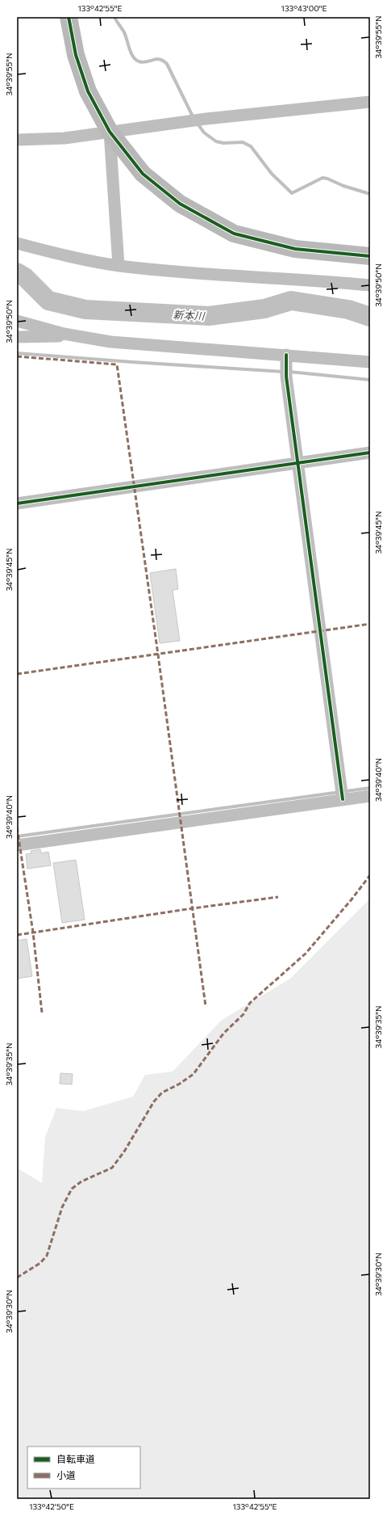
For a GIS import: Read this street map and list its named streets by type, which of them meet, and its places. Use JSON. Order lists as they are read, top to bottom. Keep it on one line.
{"water":["新本川"],"legend":["自転車道","小道"],"coordinates":["133°42'55\"E","133°43'00\"E","34°39'55\"N","34°39'50\"N","34°39'45\"N","34°39'40\"N","34°39'35\"N","34°39'30\"N","133°42'50\"E"]}
